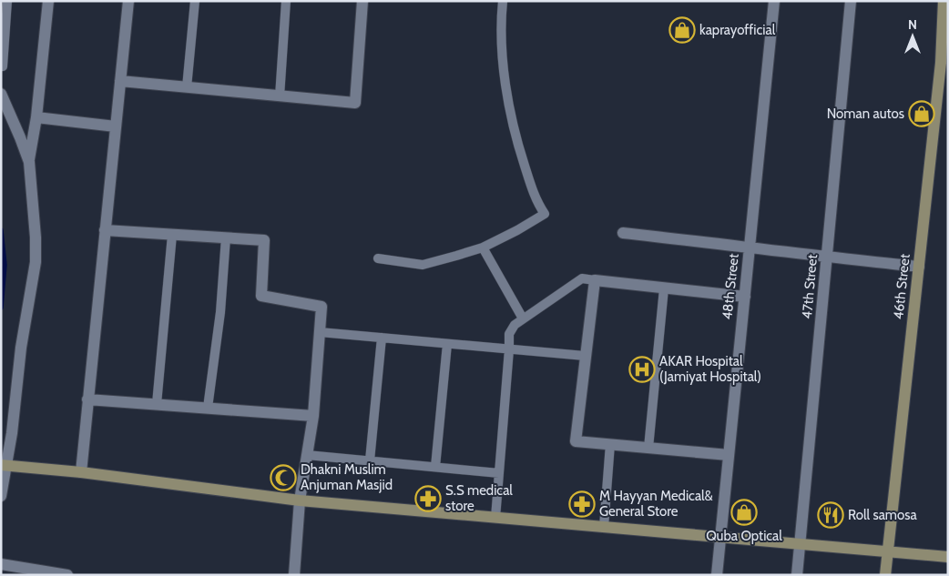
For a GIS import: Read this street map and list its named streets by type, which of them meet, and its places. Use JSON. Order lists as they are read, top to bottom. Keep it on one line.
{"streets":{"street":["48th Street","47th Street","46th Street"]},"places":{"shop":["kaprayofficial","Noman autos","Quba Optical"],"hospital":["AKAR Hospital (Jamiyat Hospital)"],"mosque":["Dhakni Muslim Anjuman Masjid"],"pharmacy":["S.S medical store","M Hayyan Medical& General Store"],"restaurant":["Roll samosa"]},"north":"top"}
